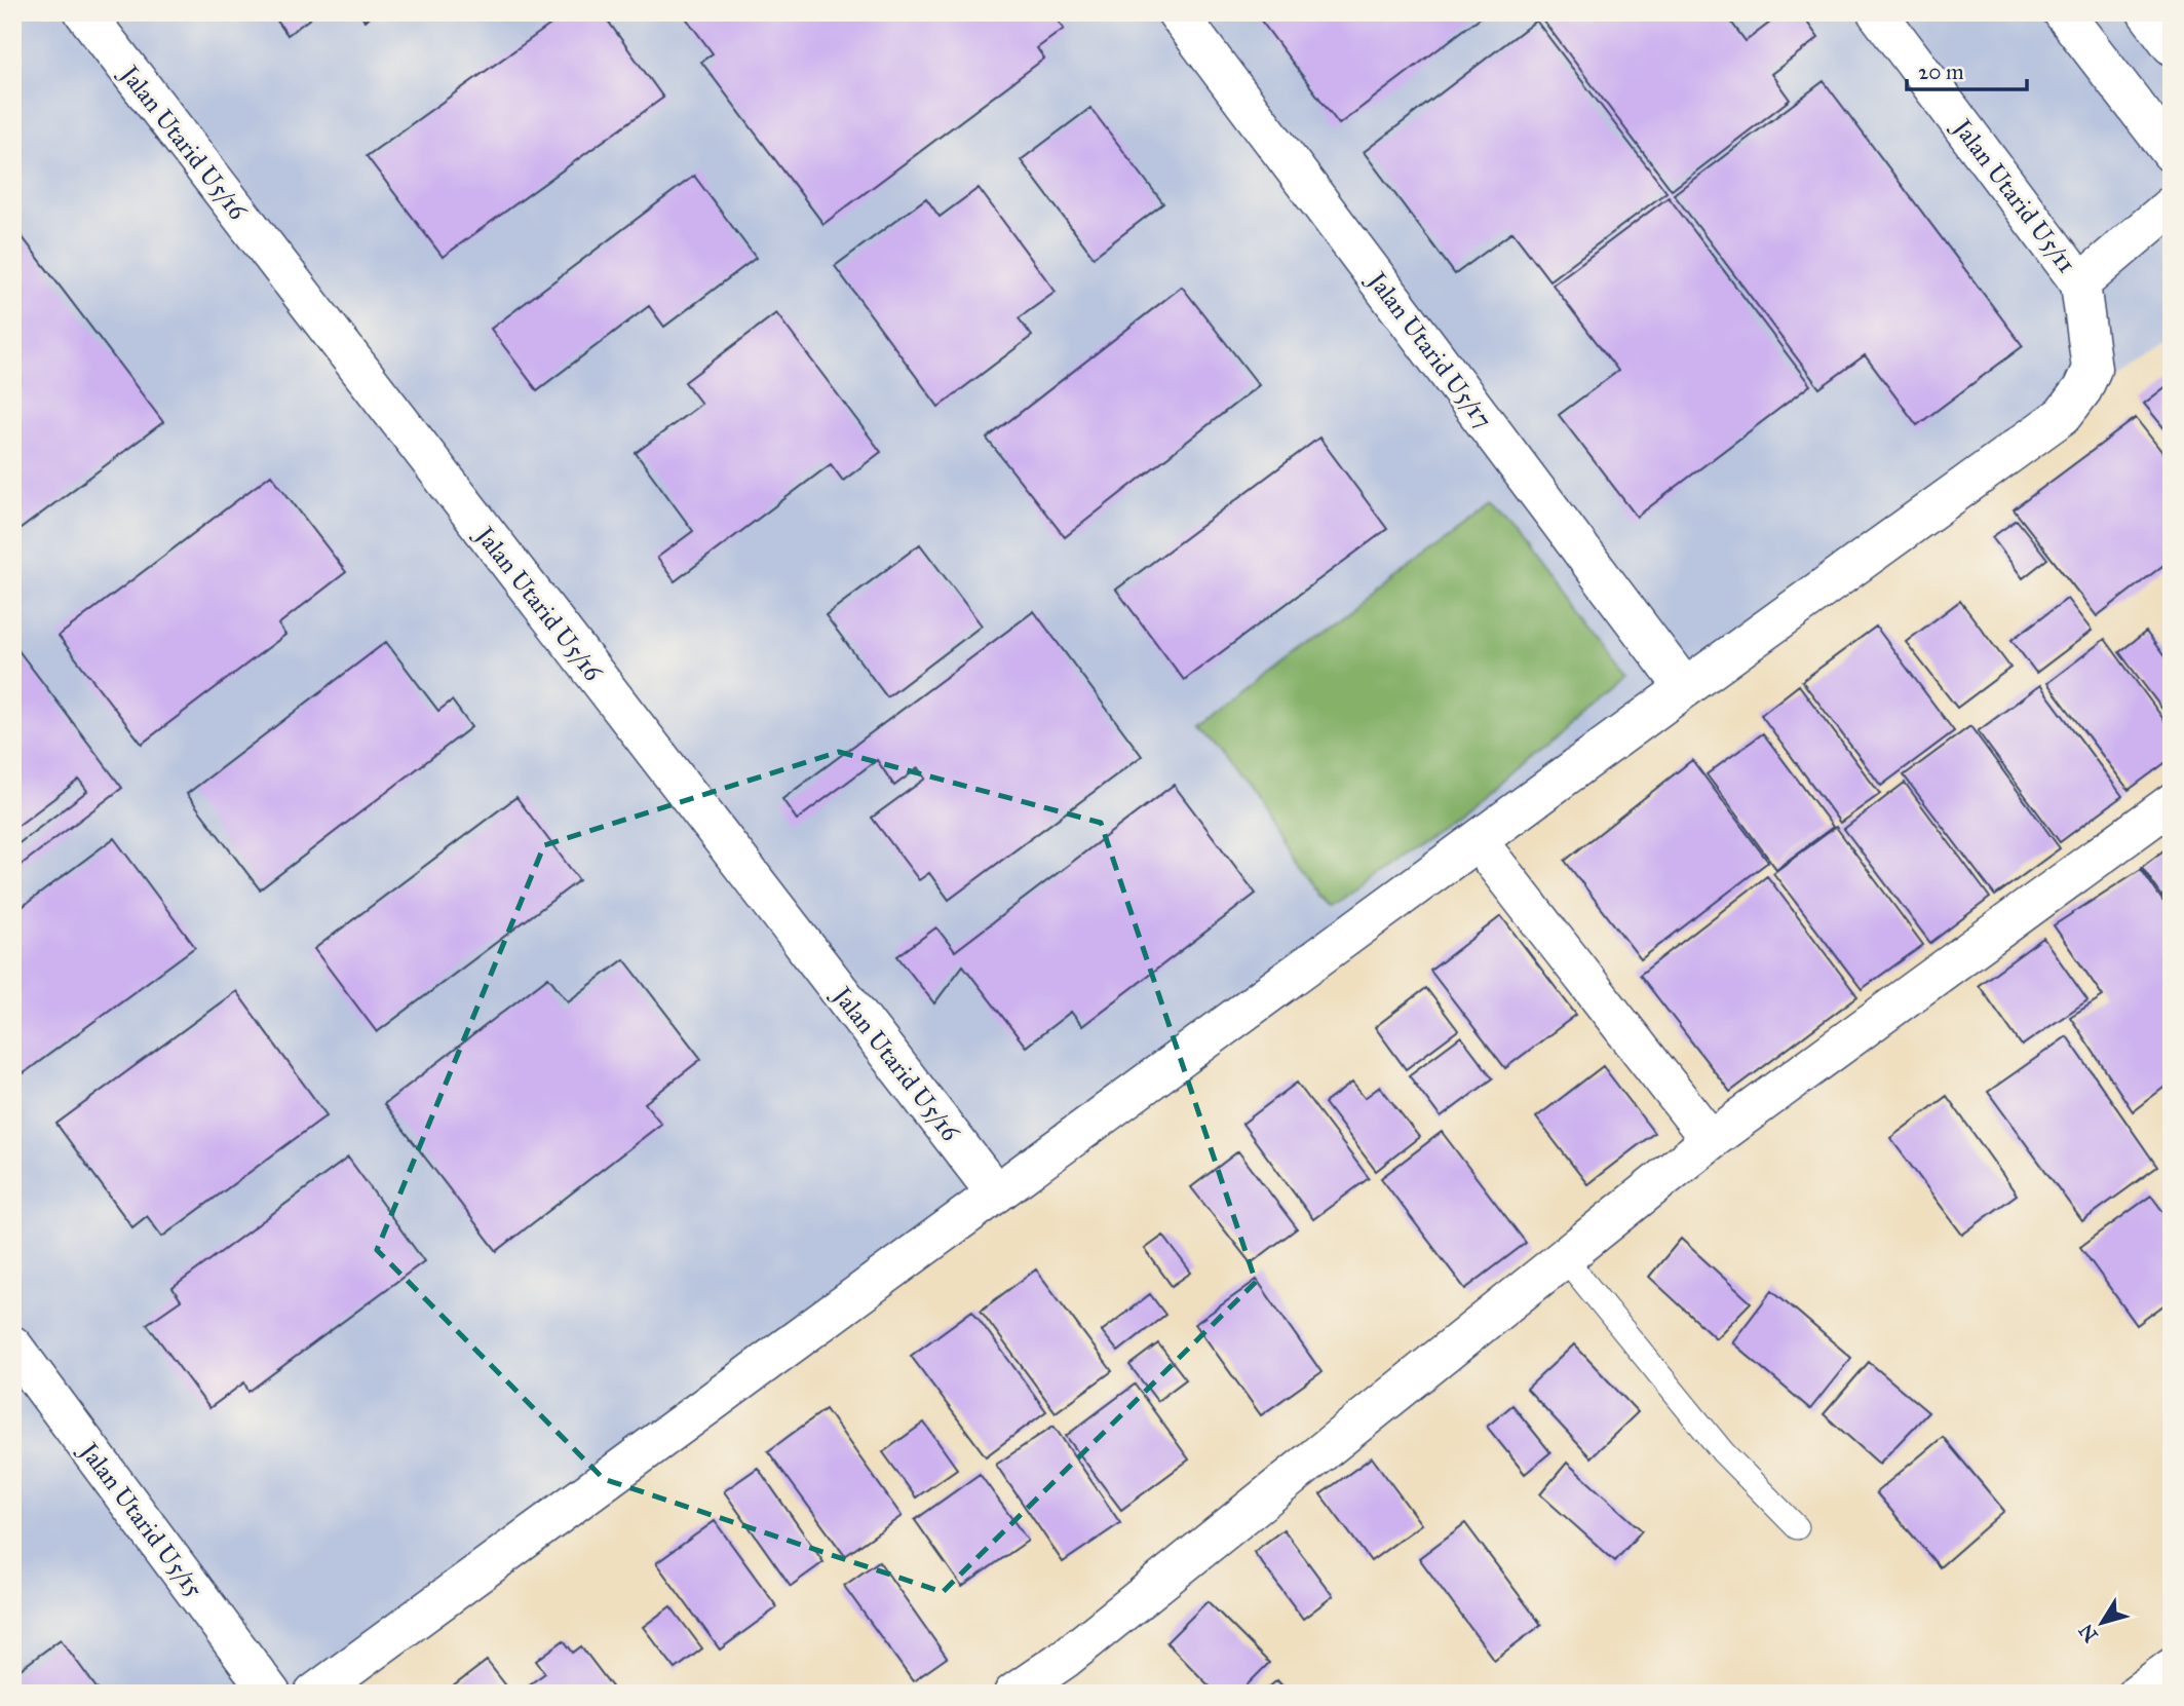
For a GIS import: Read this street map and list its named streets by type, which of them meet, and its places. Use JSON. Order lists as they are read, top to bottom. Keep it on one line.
{"streets":{"street":["Jalan Utarid U5/16","Jalan Utarid U5/11","Jalan Utarid U5/17","Jalan Utarid U5/15"]},"scale_bar":"20 m","north":"bottom left"}
